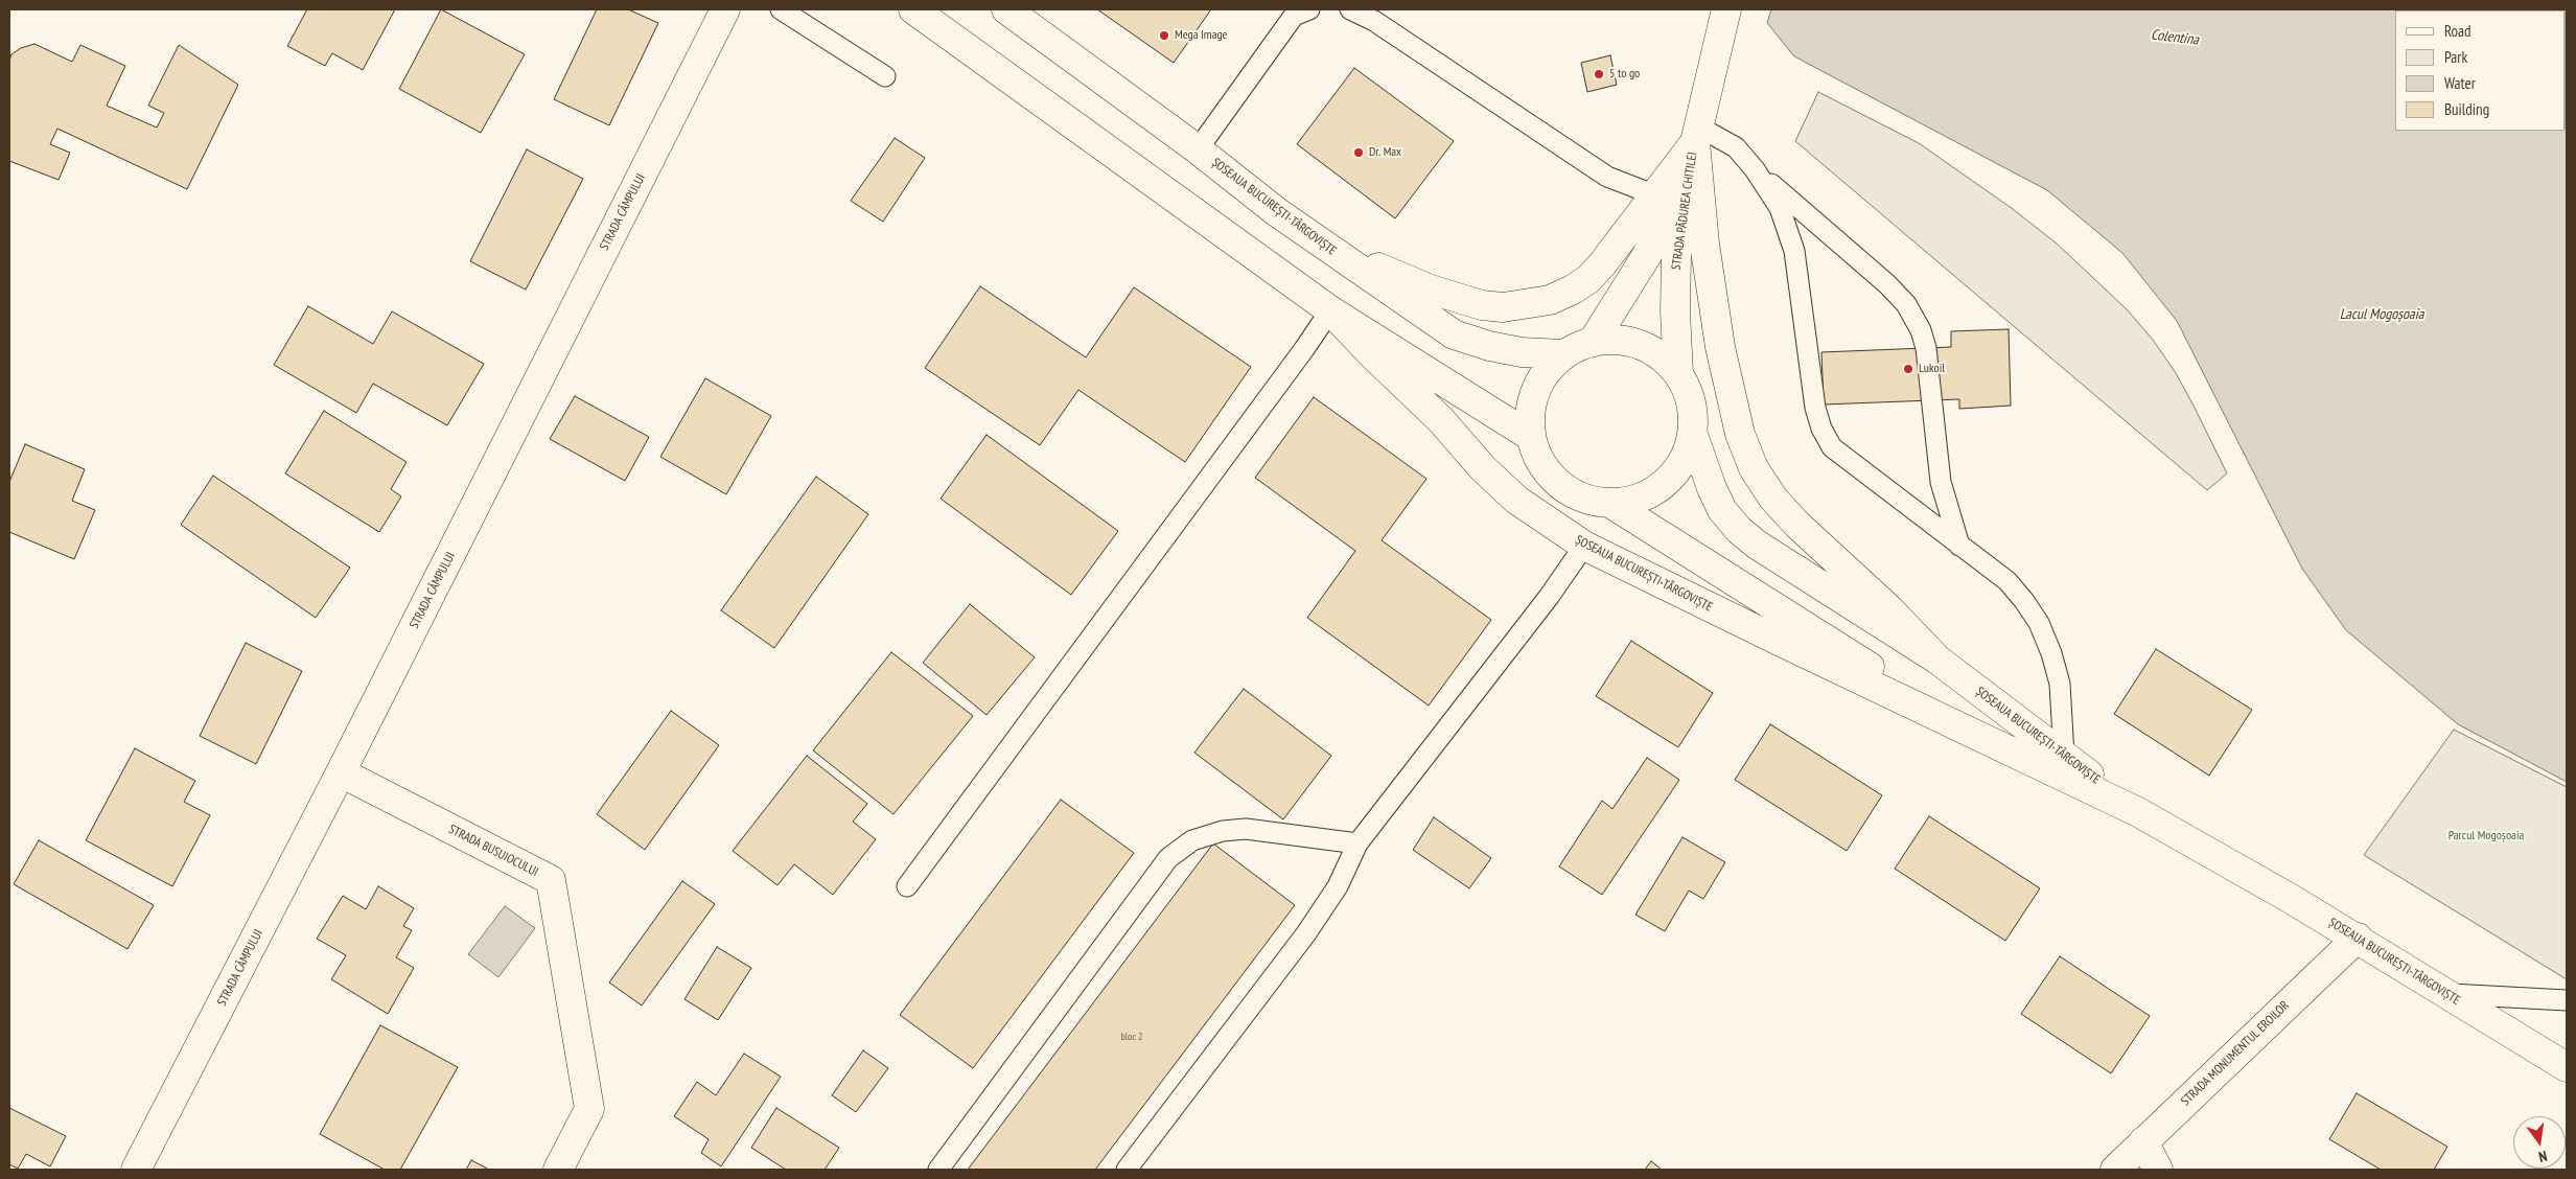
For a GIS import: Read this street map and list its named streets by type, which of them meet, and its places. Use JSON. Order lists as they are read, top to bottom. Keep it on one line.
{"streets":{"main road":["ȘOSEAUA BUCUREȘTI-TÂRGOVIȘTE","STRADA PĂDUREA CHITILEI","STRADA CÂMPULUI","STRADA BUSUIOCULUI","STRADA MONUMENTUL EROILOR"]},"crossings":[["ȘOSEAUA BUCUREȘTI-TÂRGOVIȘTE","STRADA PĂDUREA CHITILEI"],["ȘOSEAUA BUCUREȘTI-TÂRGOVIȘTE","STRADA MONUMENTUL EROILOR"],["STRADA CÂMPULUI","STRADA BUSUIOCULUI"]],"water":["Colentina","Lacul Mogoșoaia"],"parks":["Parcul Mogoșoaia"],"places":["Mega Image","5 to go","Dr. Max","Lukoil"],"house_numbers":["bloc 2"],"legend":["Road","Park","Water","Building"],"north":"bottom"}
